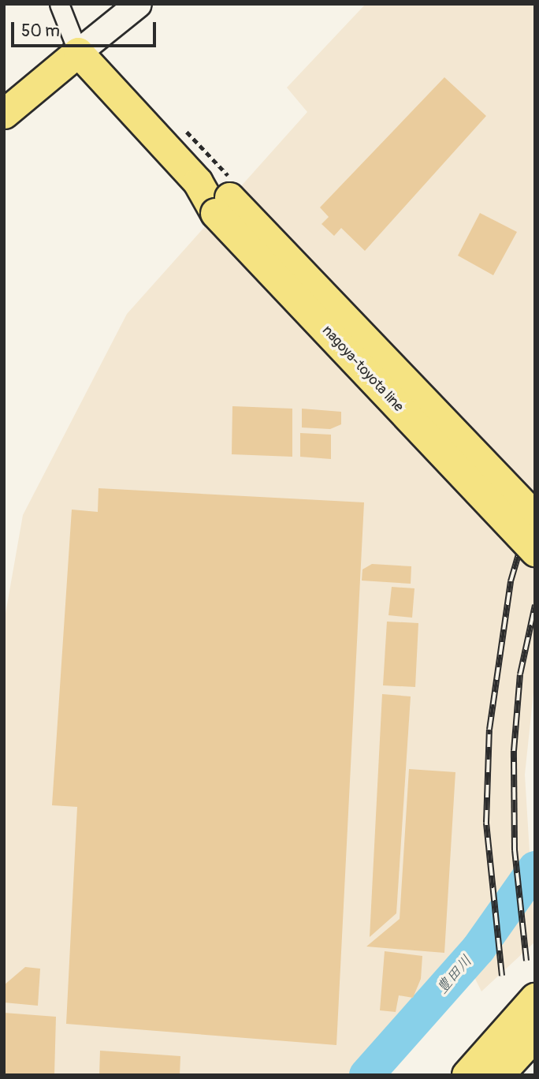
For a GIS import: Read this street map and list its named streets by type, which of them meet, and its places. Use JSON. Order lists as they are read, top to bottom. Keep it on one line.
{"streets":{"main road":["nagoya-toyota line"]},"water":["豊田川"],"scale_bar":"50 m"}
